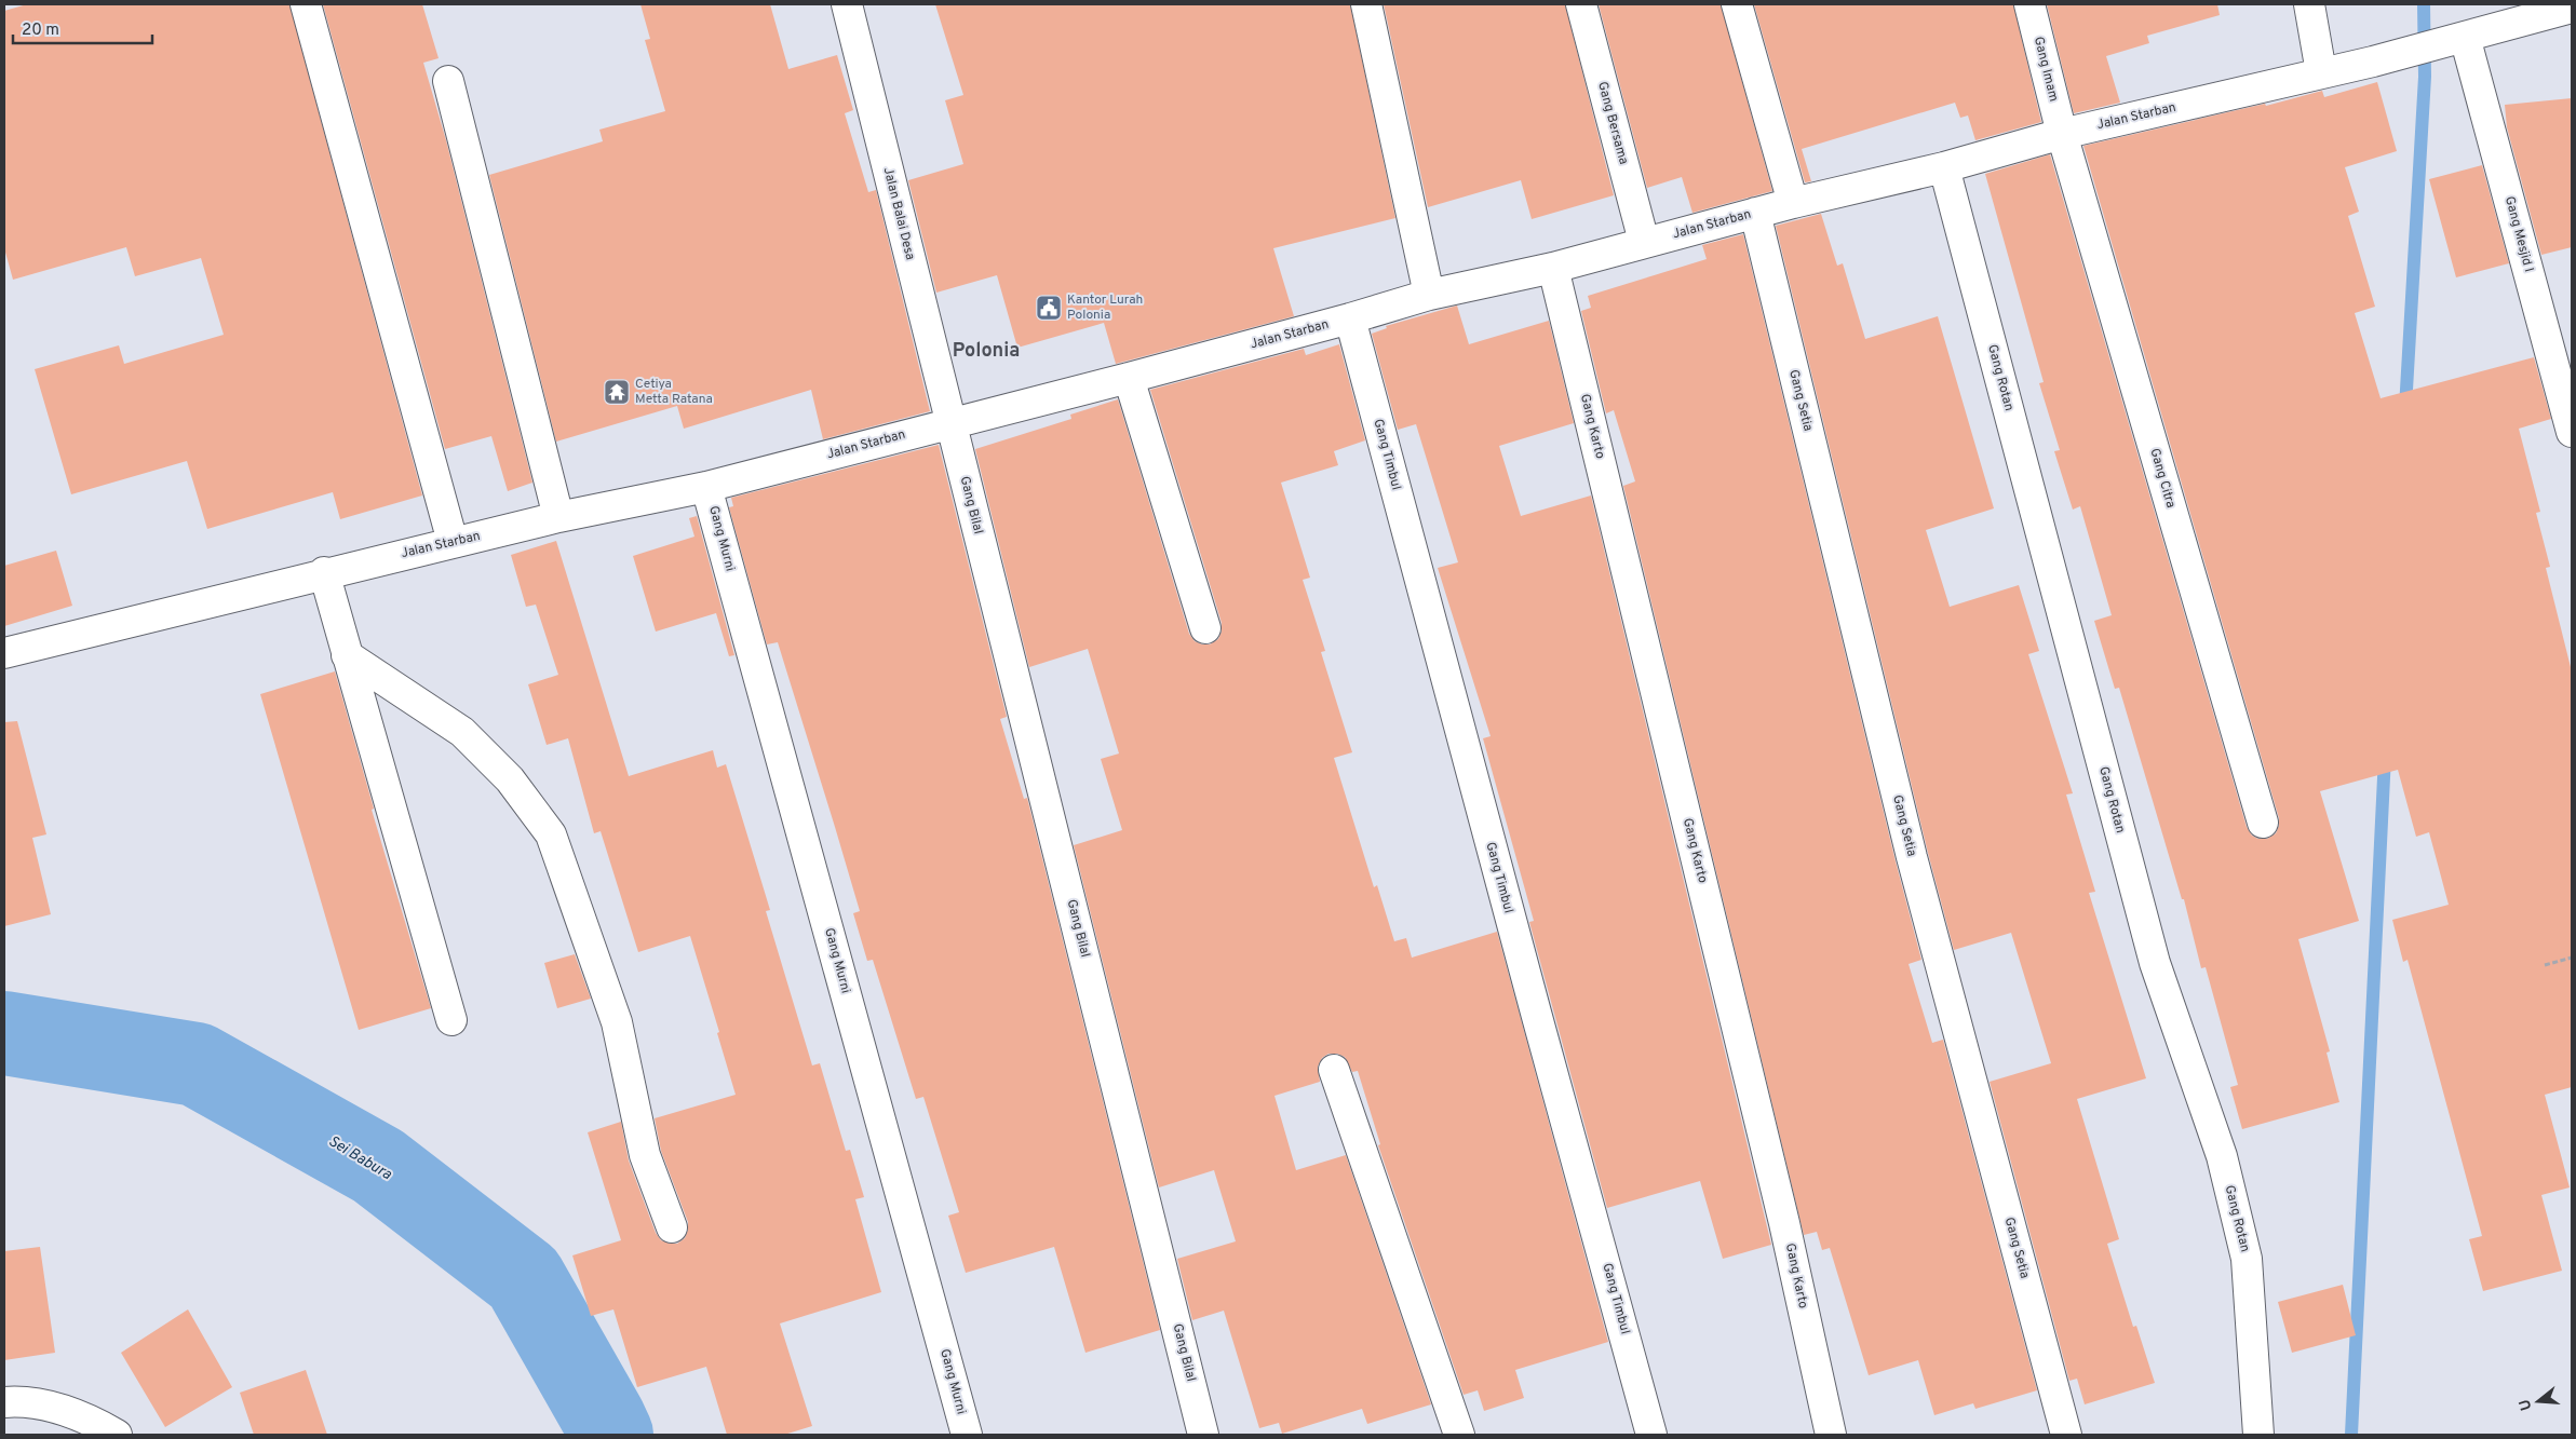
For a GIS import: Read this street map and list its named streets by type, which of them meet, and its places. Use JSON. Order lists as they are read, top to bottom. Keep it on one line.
{"streets":{"street":["Gang Imam","Jalan Starban","Gang Bersama","Jalan Balai Desa","Gang Mesjid I","Gang Rotan","Gang Setia","Gang Karto","Gang Timbul","Gang Citra","Gang Bilal","Gang Murni"]},"crossings":[["Gang Imam","Jalan Starban"],["Gang Imam","Gang Citra"],["Jalan Starban","Gang Bersama"],["Jalan Starban","Jalan Balai Desa"],["Jalan Starban","Gang Mesjid I"],["Jalan Starban","Gang Rotan"],["Jalan Starban","Gang Setia"],["Jalan Starban","Gang Karto"],["Jalan Starban","Gang Timbul"],["Jalan Starban","Gang Citra"],["Jalan Starban","Gang Bilal"],["Jalan Starban","Gang Murni"],["Jalan Balai Desa","Gang Bilal"]],"districts":["Polonia"],"water":["Sei Babura"],"places":{"public building":["Kantor Lurah Polonia"],"temple":["Cetiya Metta Ratana"]},"scale_bar":"20 m","north":"left"}
